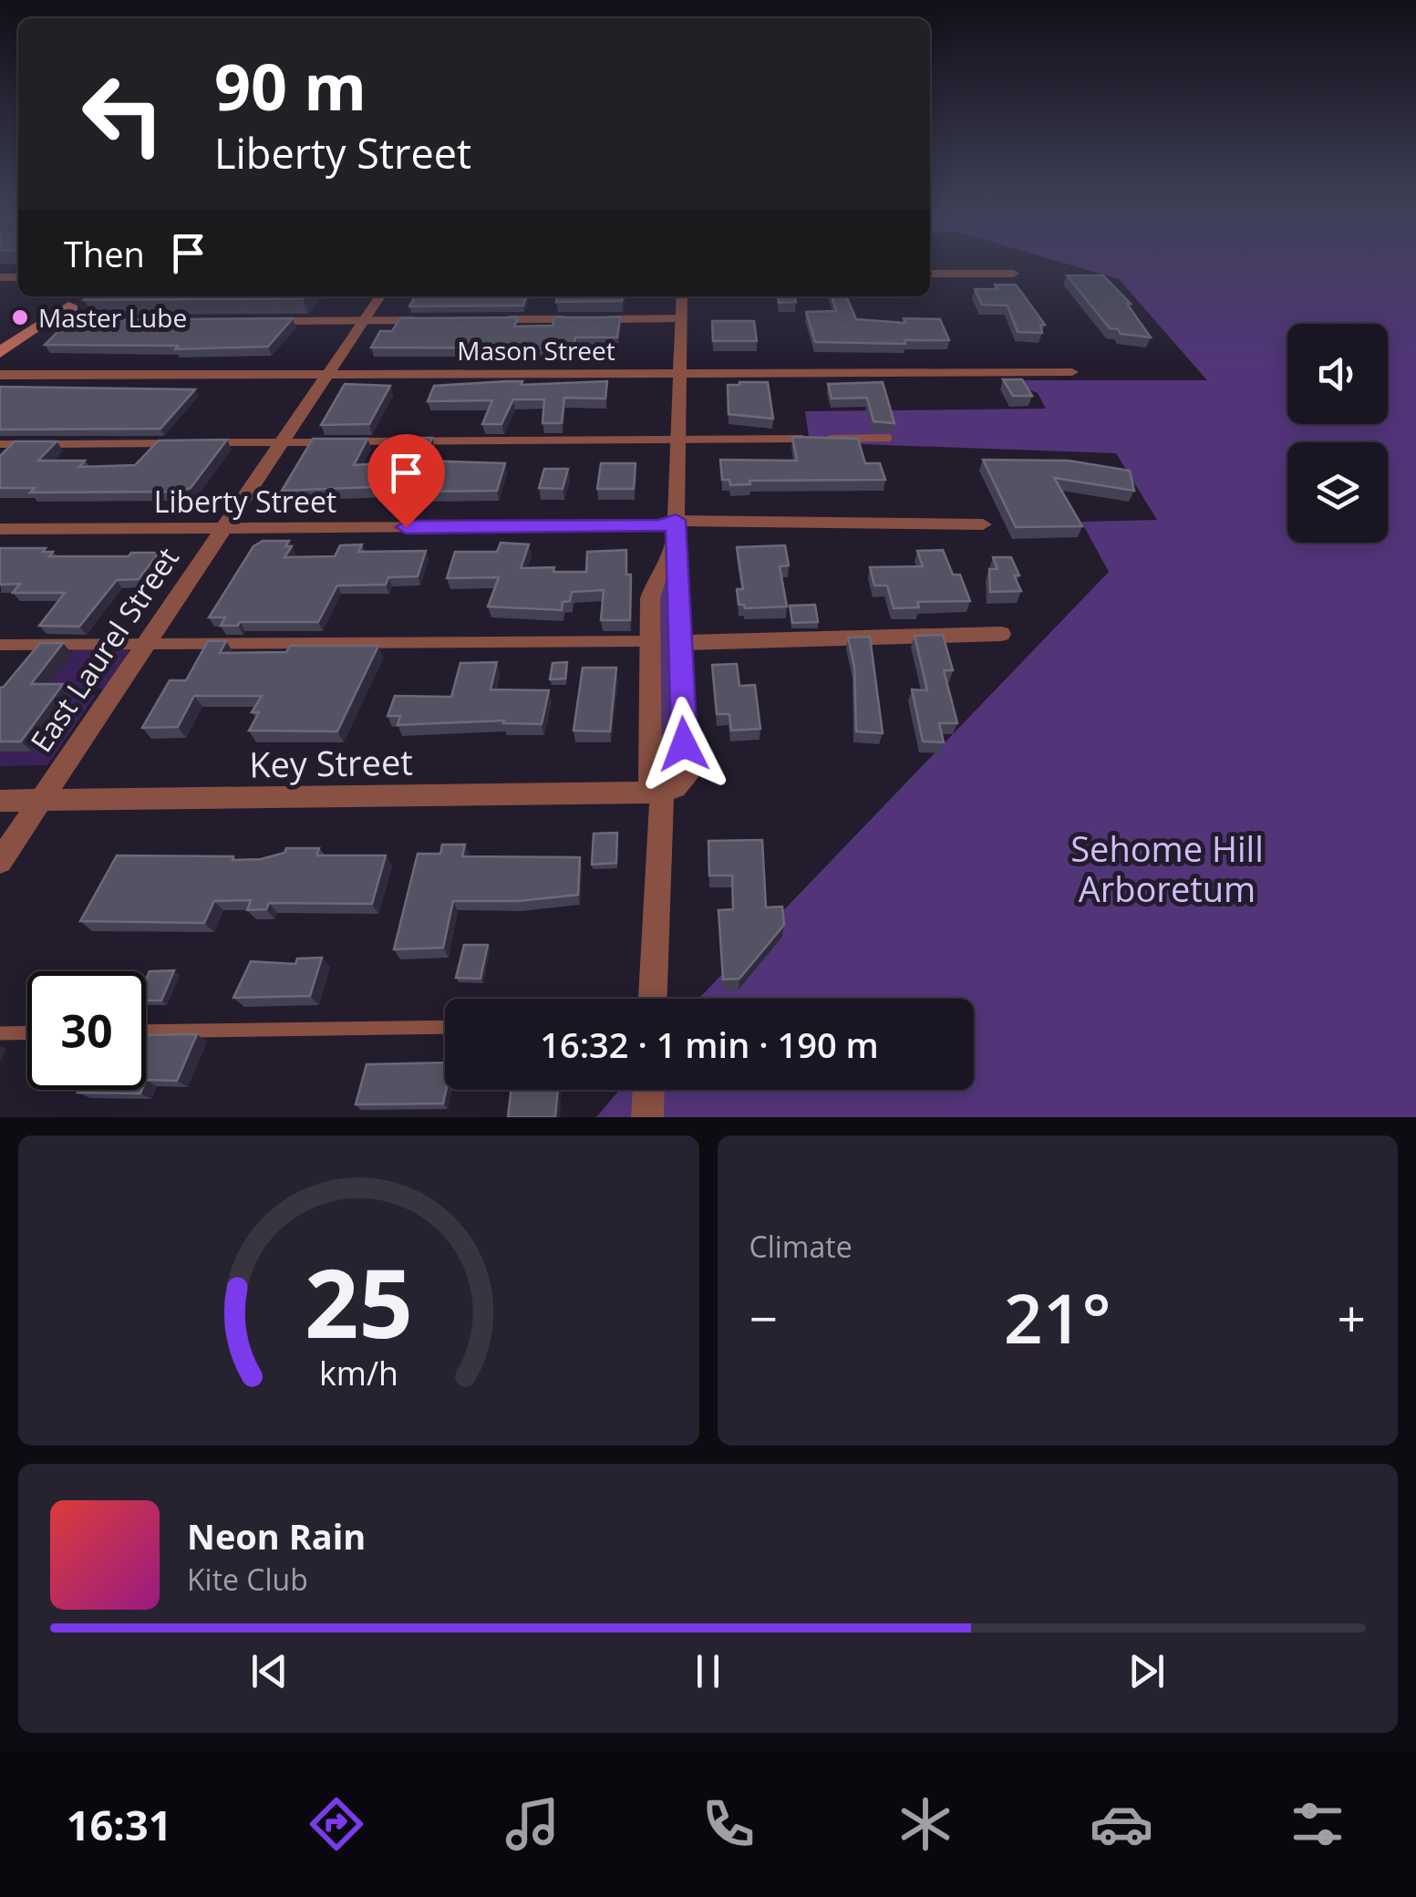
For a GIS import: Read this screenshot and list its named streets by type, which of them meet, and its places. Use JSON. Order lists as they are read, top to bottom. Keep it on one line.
{"streets":{"street":["Mason Street","Liberty Street","East Laurel Street","Key Street"]},"crossings":[["Mason Street","East Laurel Street"],["Liberty Street","East Laurel Street"],["East Laurel Street","Key Street"]],"parks":["Sehome Hill Arboretum"],"places":["Master Lube"],"page":{"turn":["90 m","Liberty Street"],"then":"Then","limit":"30","trip":"16:32 · 1 min · 190 m","tile":"Climate","heat":["−","21°","+"],"song":["Neon Rain","Kite Club"],"tabs":"16:31","gauge":["25","km/h"]}}
